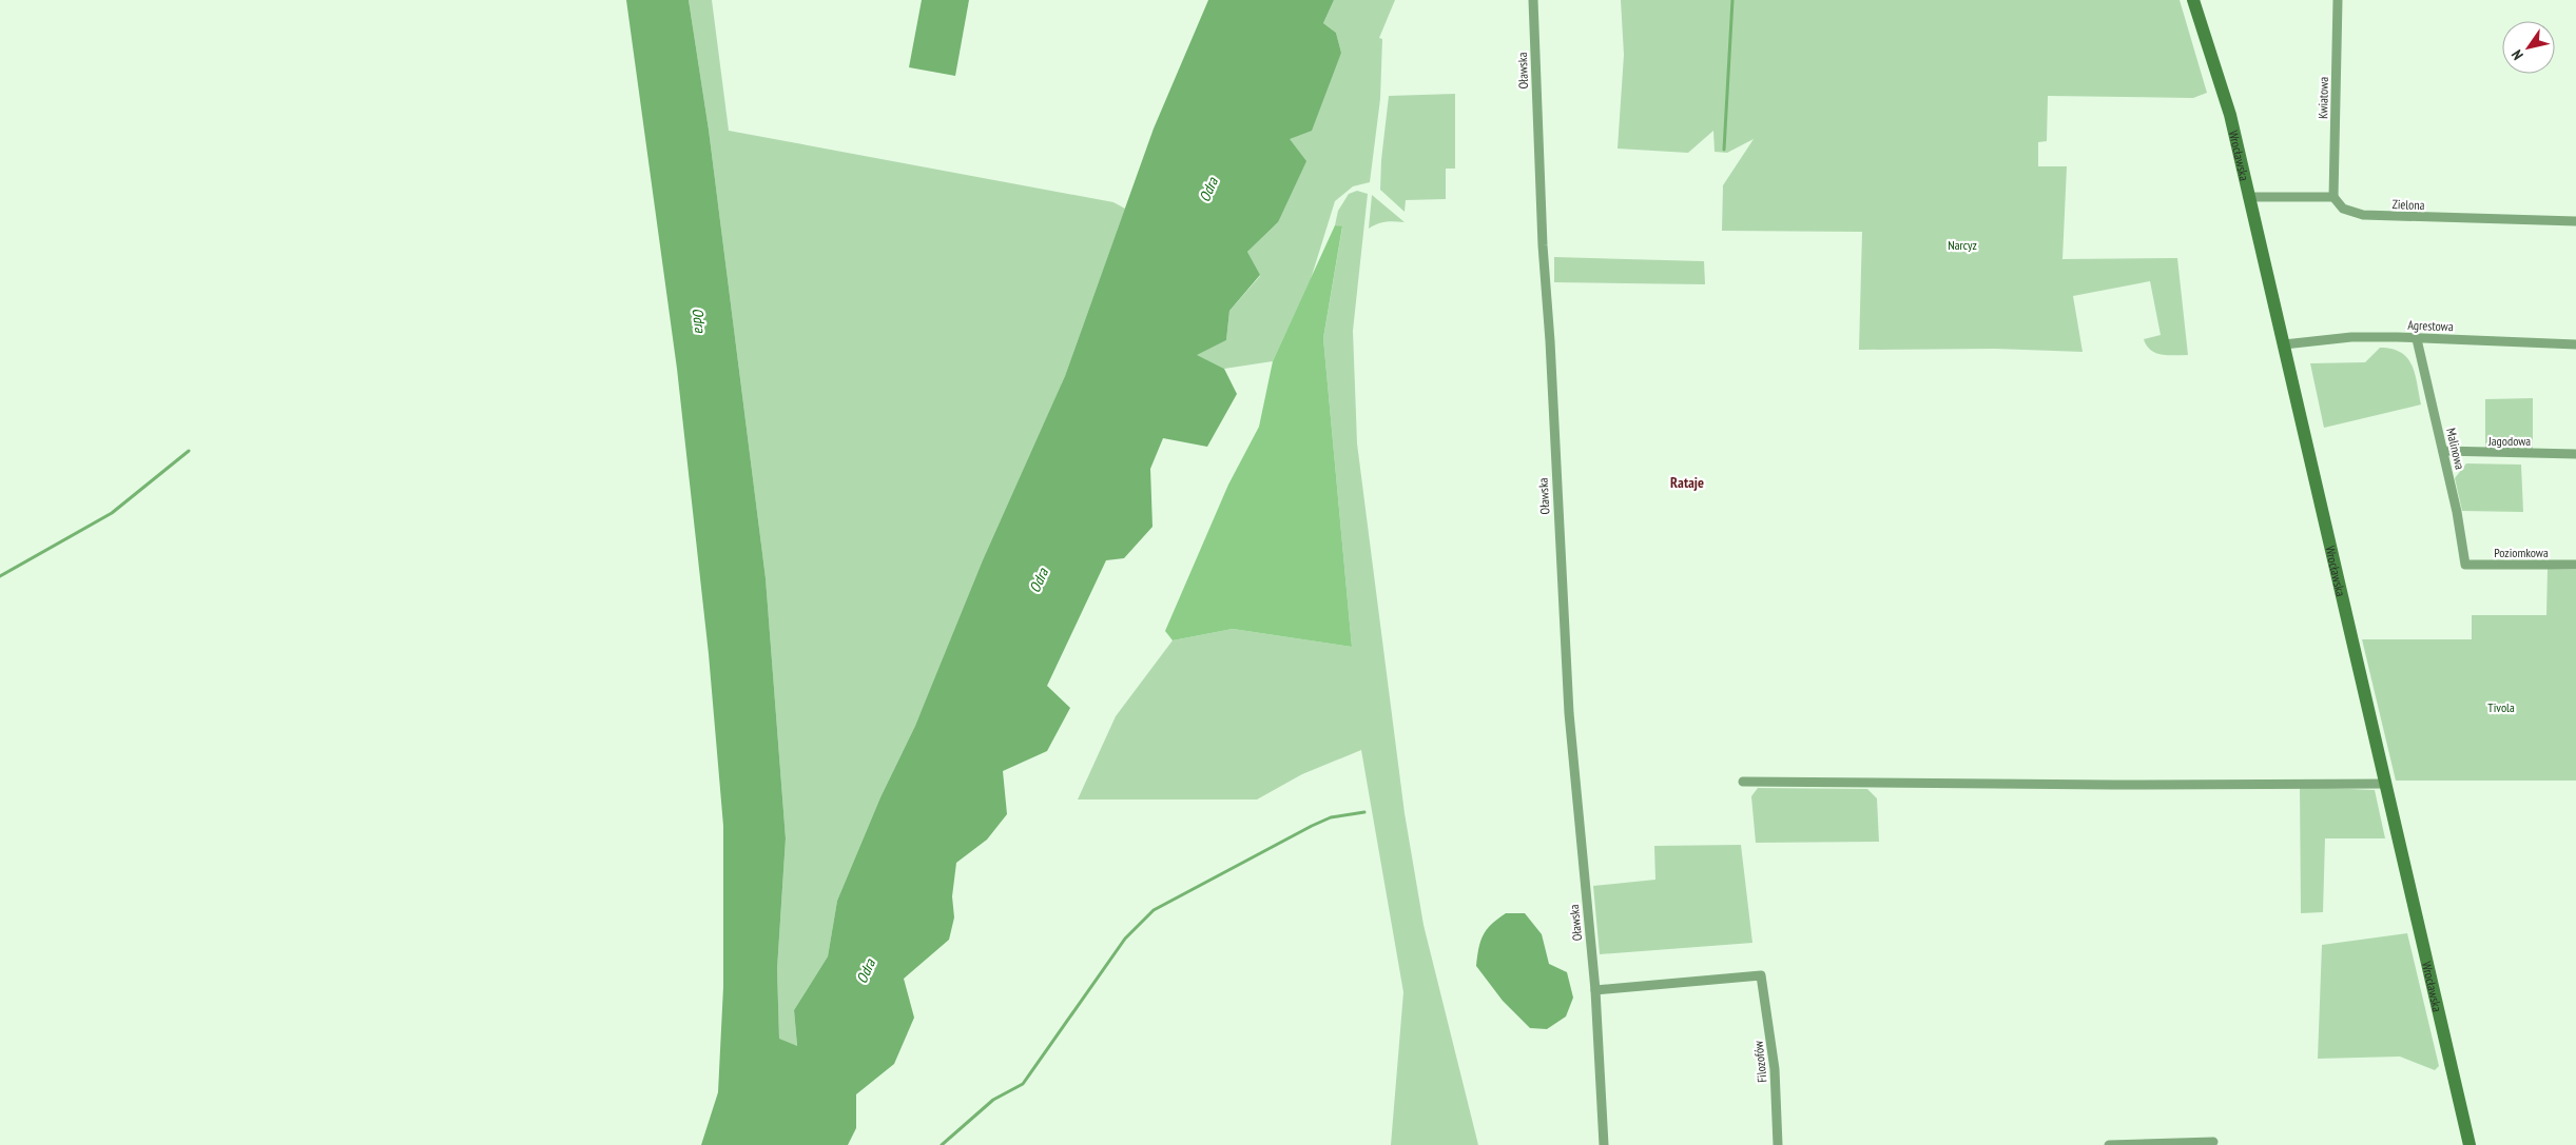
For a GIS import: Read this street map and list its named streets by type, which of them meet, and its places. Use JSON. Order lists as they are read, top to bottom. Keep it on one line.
{"streets":{"street":["Oławska","Kwiatowa","Wrocławska","Zielona","Agrestowa","Jagodowa","Malinowa","Poziomkowa","Filozofów"]},"crossings":[["Oławska","Filozofów"],["Kwiatowa","Zielona"],["Wrocławska","Agrestowa"],["Agrestowa","Malinowa"],["Jagodowa","Malinowa"],["Malinowa","Poziomkowa"]],"districts":["Rataje"],"water":["Odra"],"parks":["Narcyz","Tivola"],"north":"bottom left"}
